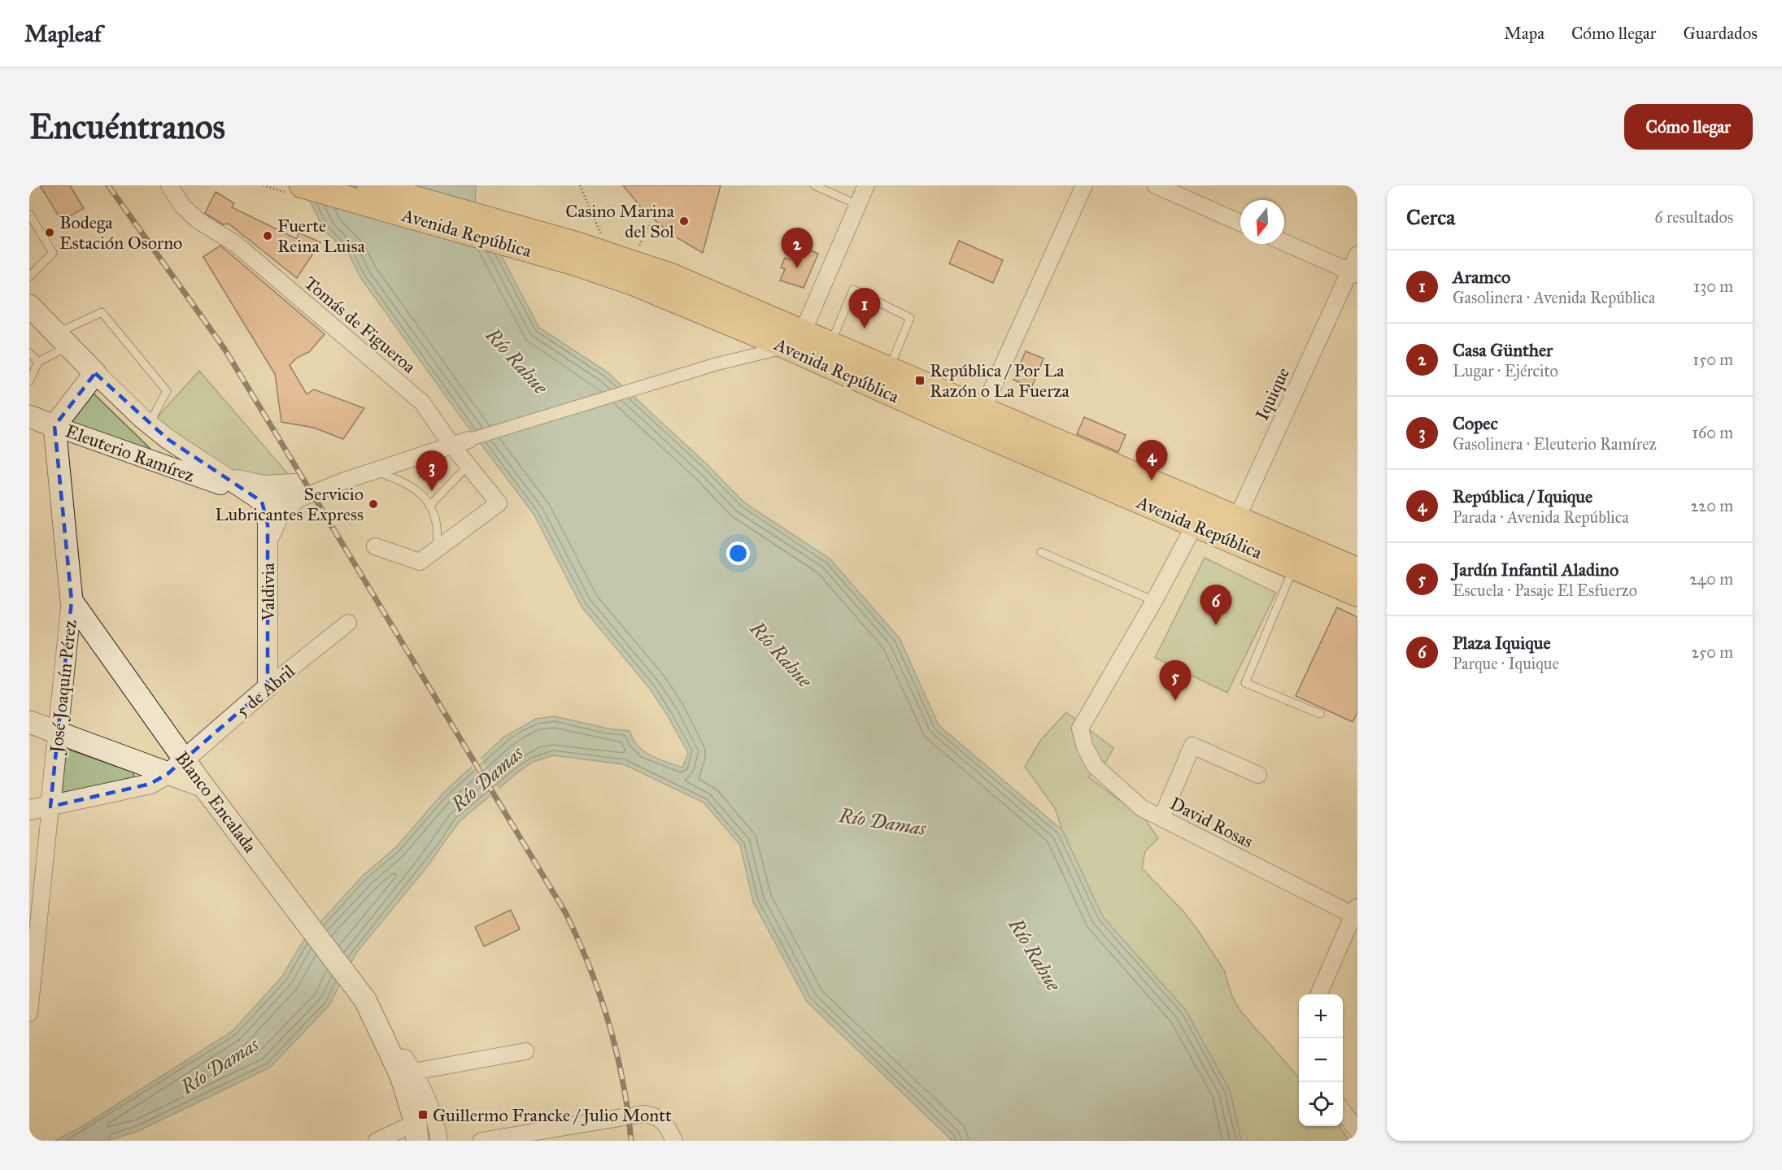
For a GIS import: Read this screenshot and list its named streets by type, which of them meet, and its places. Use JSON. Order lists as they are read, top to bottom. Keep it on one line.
{"streets":{"main road":["Avenida República","Eleuterio Ramírez","José Joaquín Pérez","Blanco Encalada"],"street":["Tomás de Figueroa","Iquique","Valdivia","5 de Abril","David Rosas"]},"crossings":[["Avenida República","Iquique"],["Eleuterio Ramírez","Valdivia"],["Eleuterio Ramírez","José Joaquín Pérez"],["Valdivia","5 de Abril"],["José Joaquín Pérez","5 de Abril"],["José Joaquín Pérez","Blanco Encalada"],["5 de Abril","Blanco Encalada"]],"water":["Río Rahue","Río Damas"],"places":{"other":["Casino Marina del Sol","Bodega Estación Osorno","Fuerte Reina Luisa","Servicio Lubricantes Express"],"transit":["República / Por La Razón o La Fuerza","Guillermo Francke / Julio Montt"]},"north":"bottom","page":{"header":"Mapleaf","nav":["Mapa","Cómo llegar","Guardados"],"buttons":"Cómo llegar","title":"Encuéntranos","heading":["Cerca","6 resultados"],"pins":["2","1","4","3","6","5"],"list":[{"mark":"1","name":"Aramco","note":"Gasolinera · Avenida República","value":"130 m"},{"mark":"2","name":"Casa Günther","note":"Lugar · Ejército","value":"150 m"},{"mark":"3","name":"Copec","note":"Gasolinera · Eleuterio Ramírez","value":"160 m"},{"mark":"4","name":"República / Iquique","note":"Parada · Avenida República","value":"220 m"},{"mark":"5","name":"Jardín Infantil Aladino","note":"Escuela · Pasaje El Esfuerzo","value":"240 m"},{"mark":"6","name":"Plaza Iquique","note":"Parque · Iquique","value":"250 m"}],"map_buttons":["+","−"]}}
